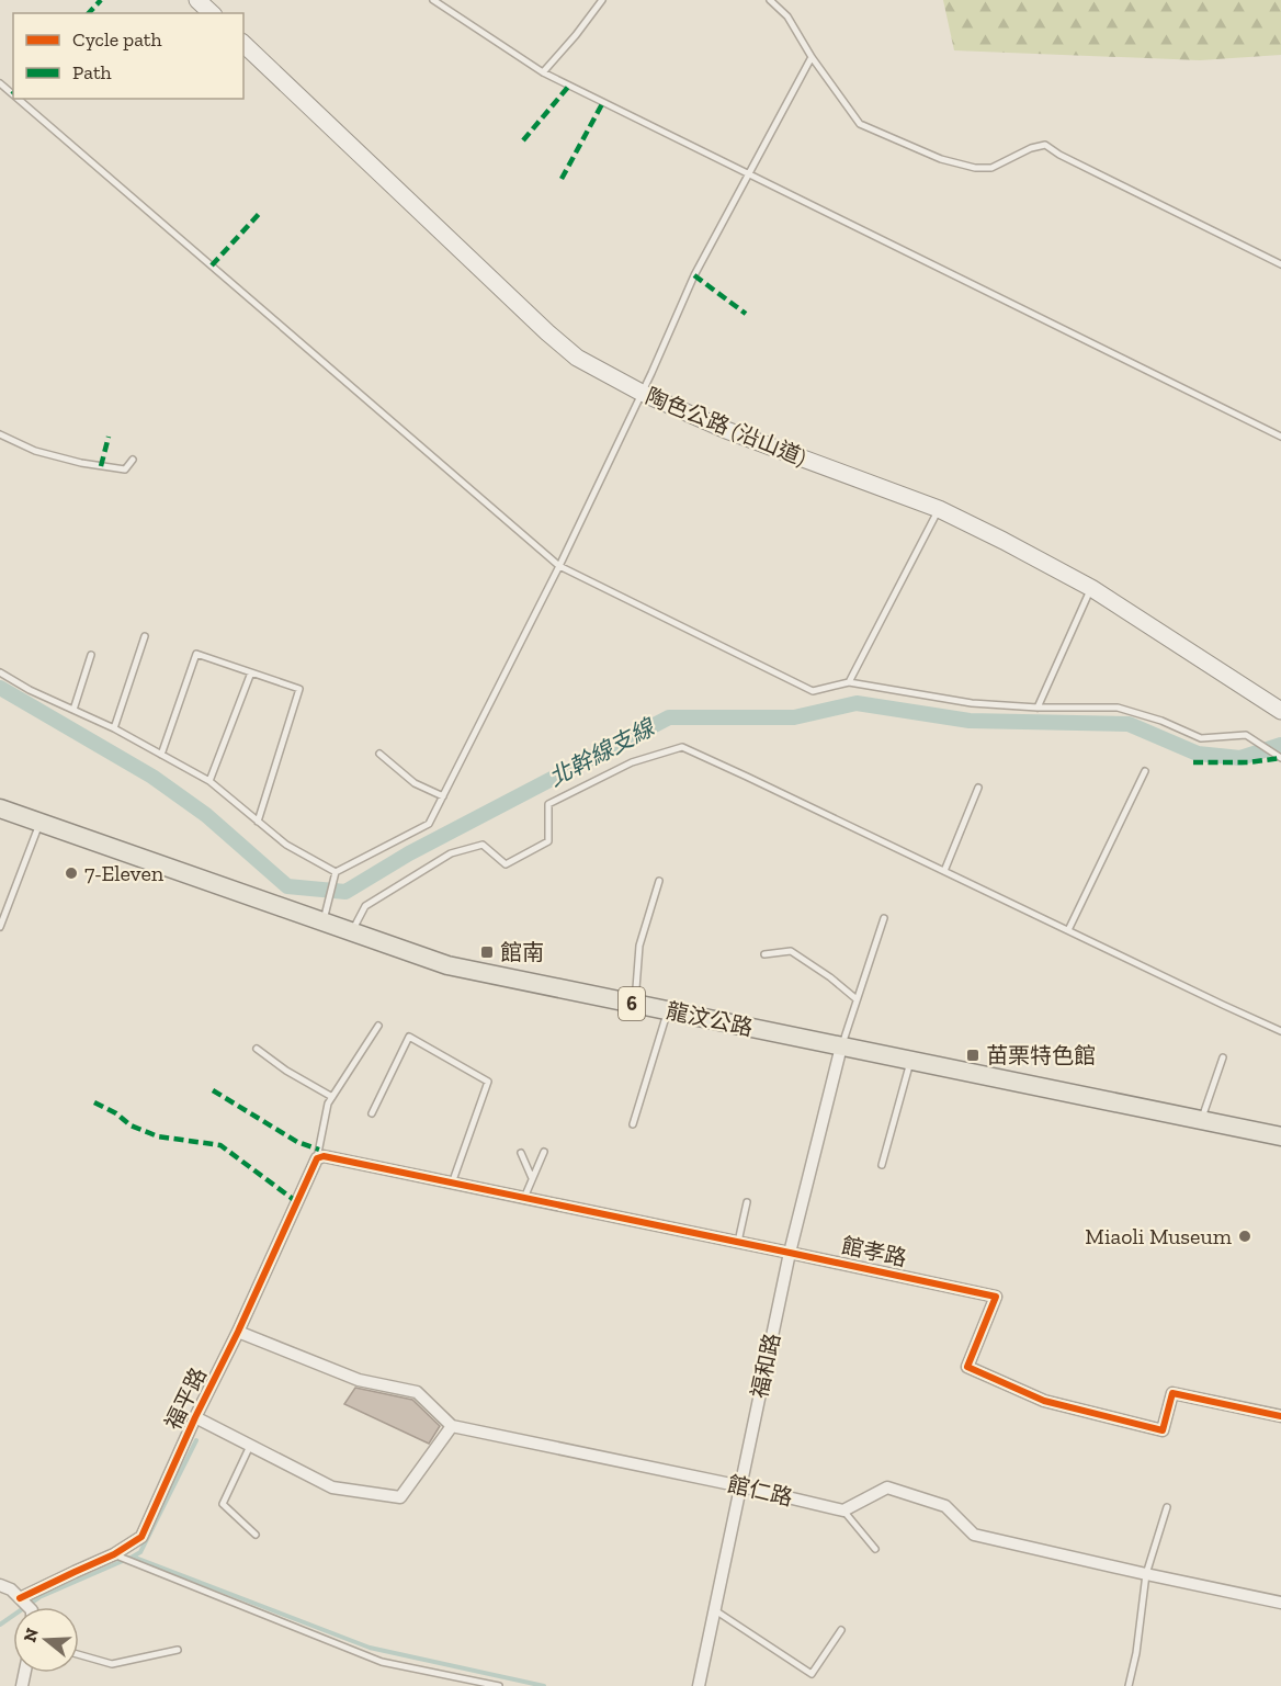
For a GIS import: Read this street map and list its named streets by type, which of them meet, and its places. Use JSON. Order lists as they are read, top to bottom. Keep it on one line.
{"streets":{"main road":["陶色公路 (沿山道)","6","龍汶公路"],"street":["館孝路","福和路","福平路","館仁路"]},"crossings":[["龍汶公路","福和路"],["館孝路","福和路"],["館孝路","福平路"],["福和路","館仁路"]],"water":["北幹線支線"],"places":{"other":["7-Eleven","Miaoli Museum"],"transit":["館南","苗栗特色館"]},"legend":["Cycle path","Path"],"north":"left"}
